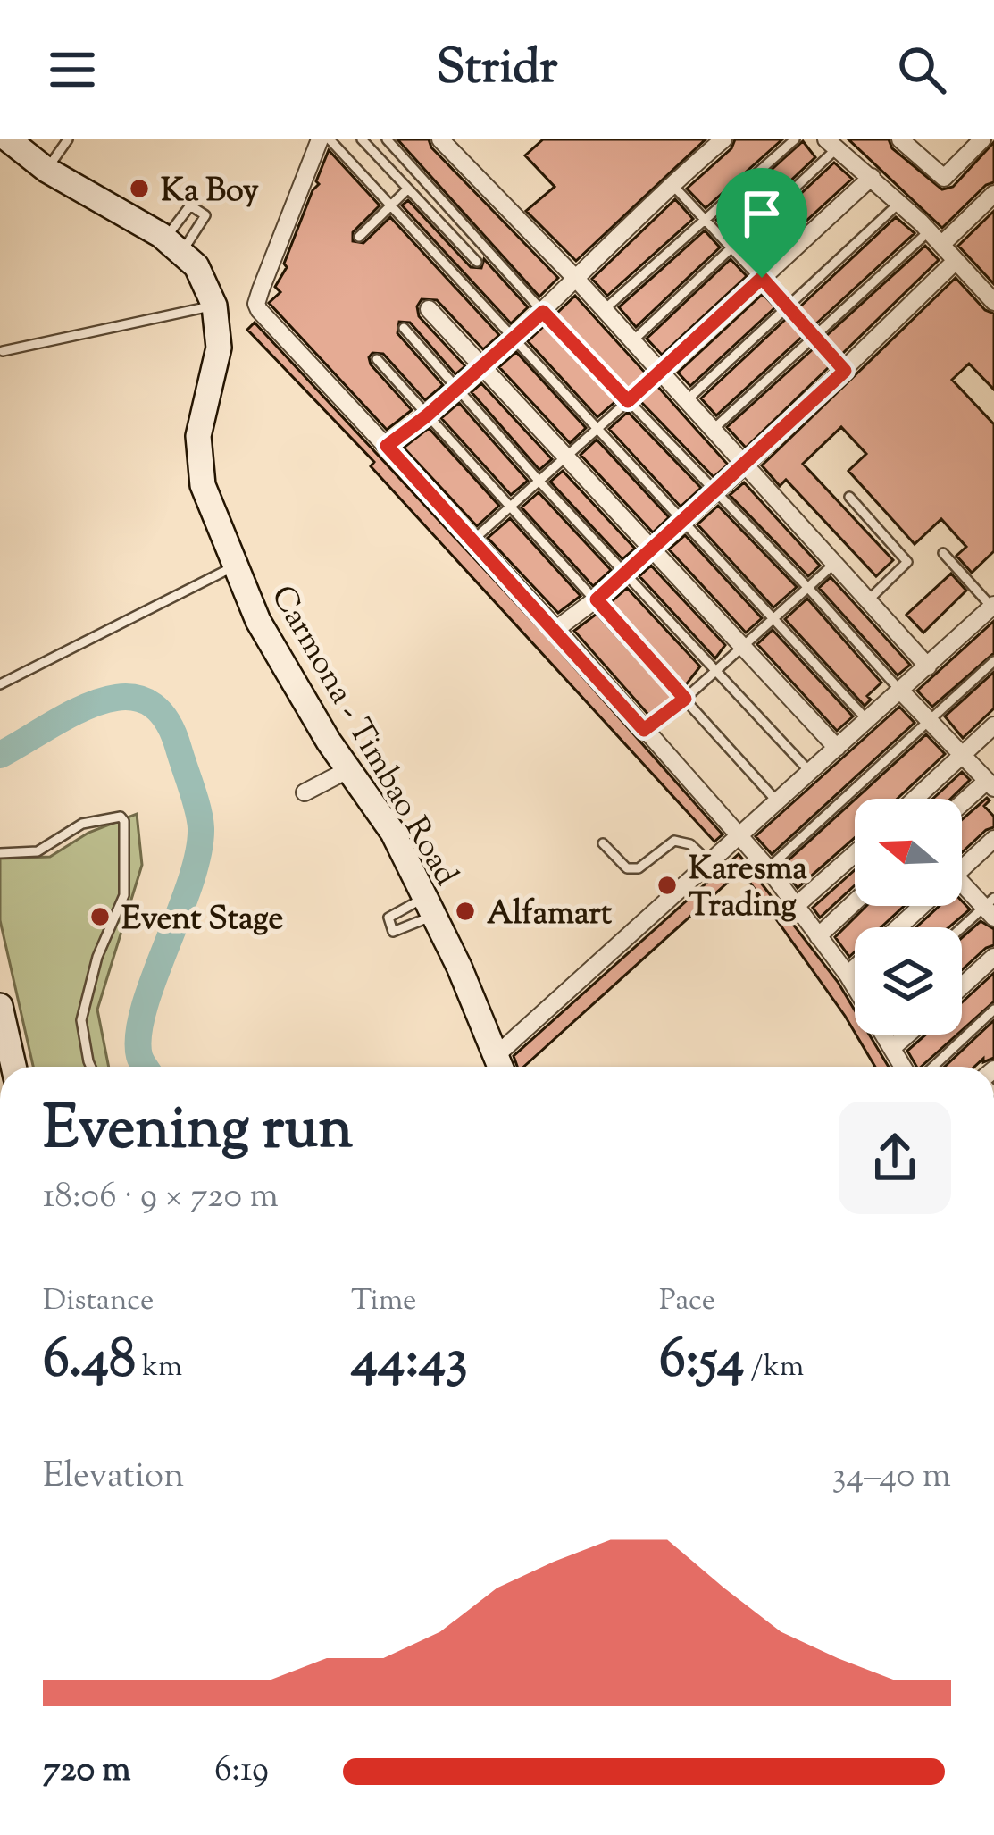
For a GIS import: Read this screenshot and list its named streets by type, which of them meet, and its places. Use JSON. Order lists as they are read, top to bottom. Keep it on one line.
{"streets":{"main road":["Carmona - Timbao Road"]},"places":["Ka Boy","Karesma Trading","Alfamart","Event Stage"],"north":"left","page":{"header":"Stridr","heading":["Evening run","18:06 · 9 × 720 m"],"stats":[["Distance","6.48 km"],["Time","44:43"],["Pace","6:54 /km"]],"chart":["Elevation","34–40 m"],"list":[{"name":"720 m","note":"6:19"}]}}
